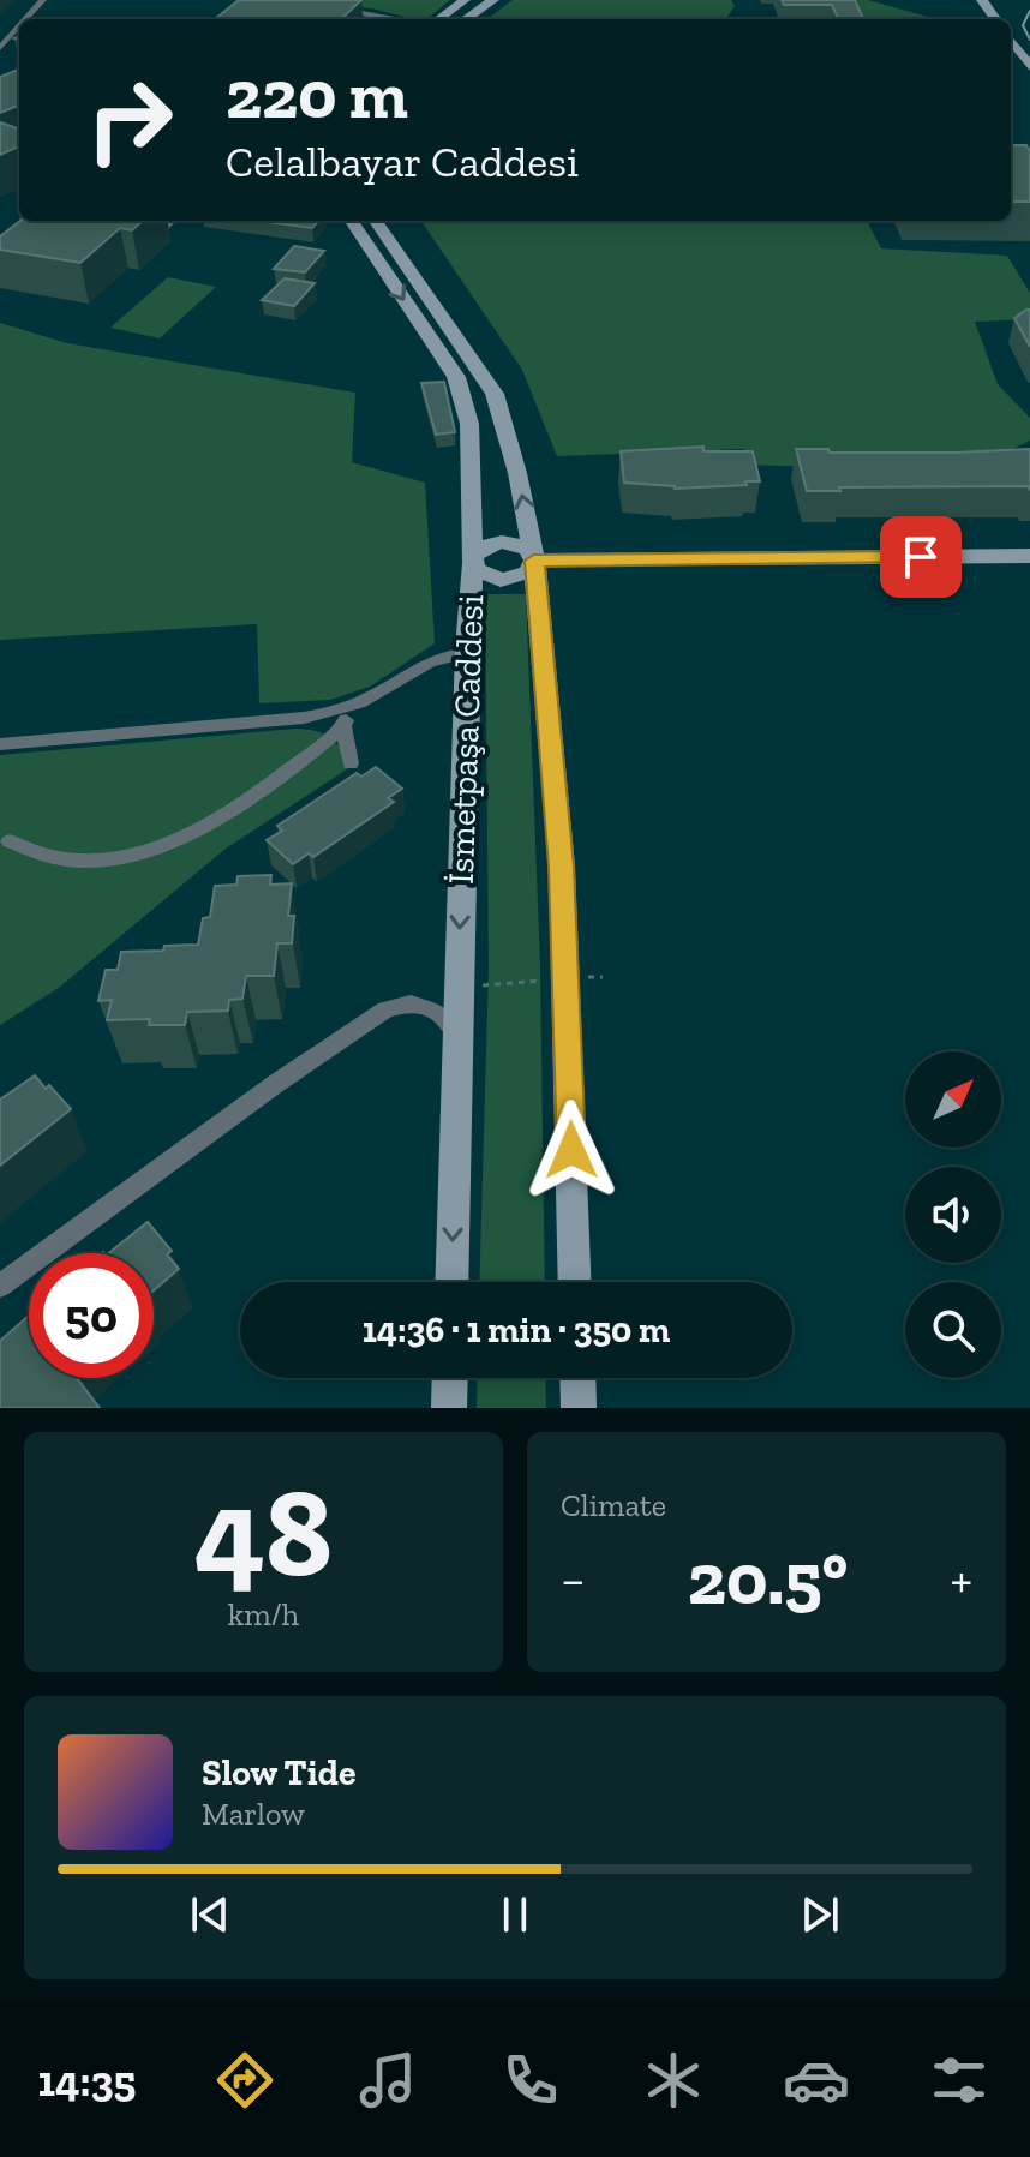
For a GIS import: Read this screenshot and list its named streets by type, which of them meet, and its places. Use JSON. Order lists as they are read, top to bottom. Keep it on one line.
{"streets":{"main road":["İsmetpaşa Caddesi"]},"north":"top right","page":{"turn":["220 m","Celalbayar Caddesi"],"limit":"50","trip":"14:36 · 1 min · 350 m","tile":[["48","km/h"],"Climate"],"heat":["−","20.5°","+"],"song":["Slow Tide","Marlow"],"tabs":"14:35"}}
